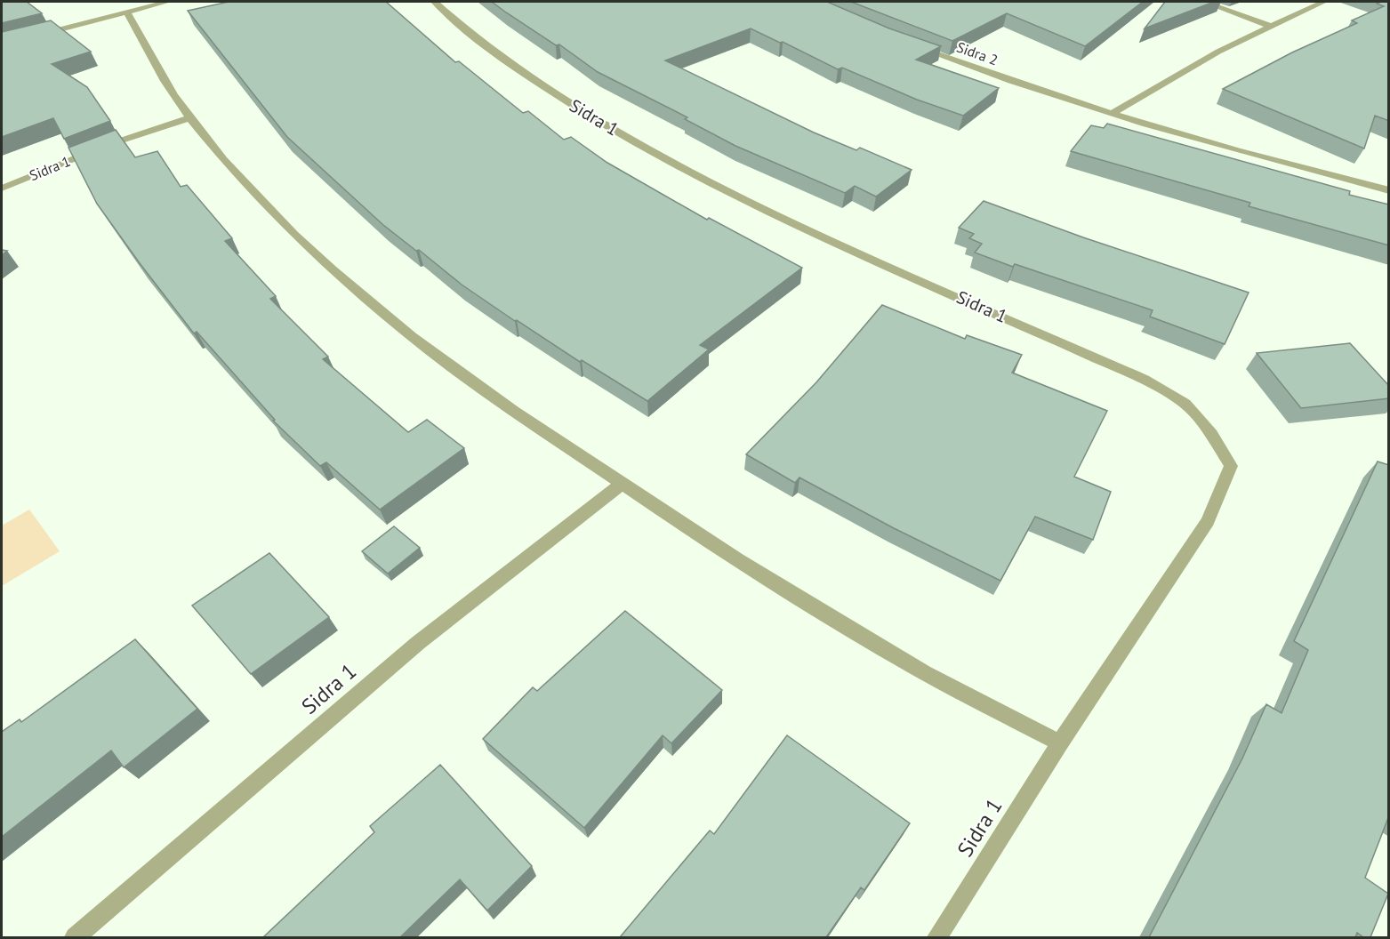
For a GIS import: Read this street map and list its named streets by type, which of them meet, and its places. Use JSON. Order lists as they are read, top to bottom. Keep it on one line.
{"streets":{"street":["Sidra 2","Sidra 1"]}}
